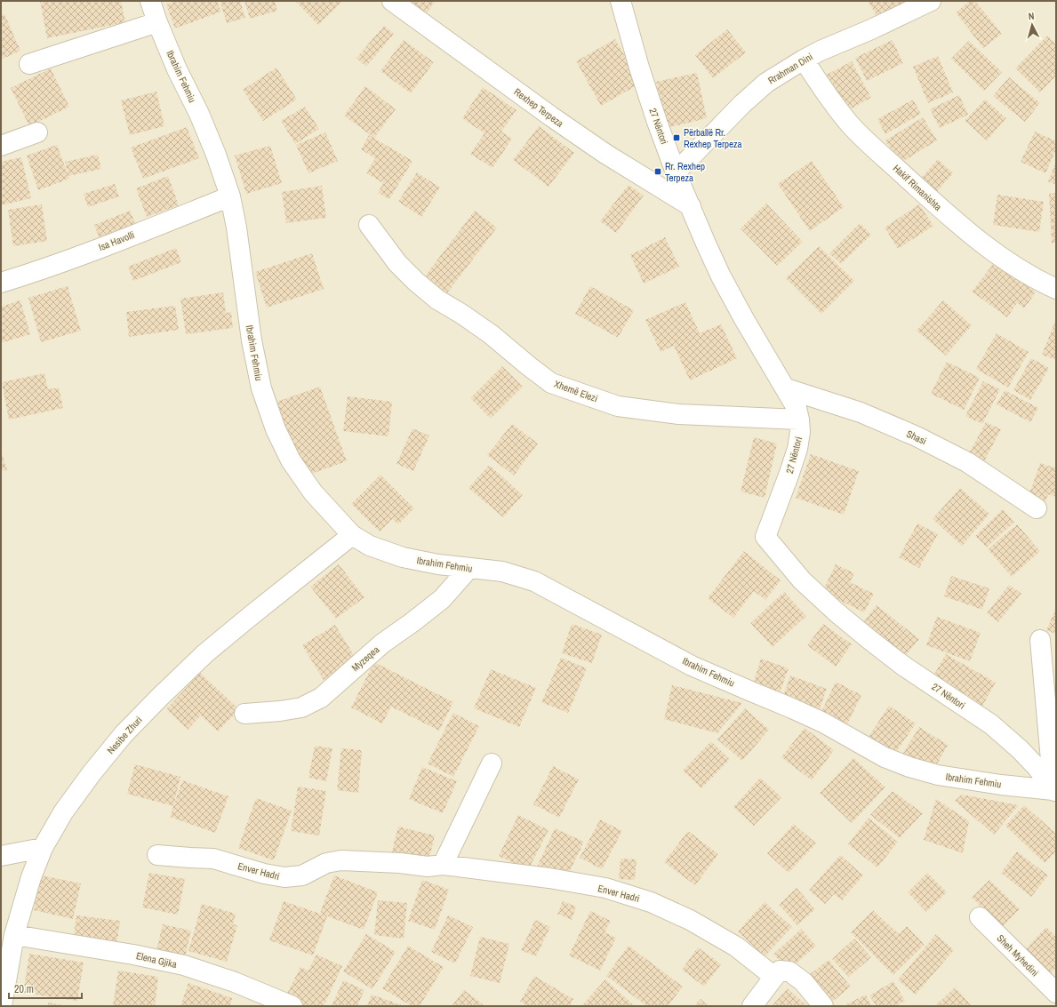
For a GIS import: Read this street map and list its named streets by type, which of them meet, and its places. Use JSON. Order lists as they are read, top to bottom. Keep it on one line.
{"streets":{"street":["Rrahman Dini","Ibrahim Fehmiu","Rexhep Terpeza","27 Nëntori","Hakif Rimanishta","Isa Havolli","Xhemë Elezi","Shasi","Myzeqea","Nesibe Zhuri","Enver Hadri","Sheh Myhedini","Elena Gjika"]},"crossings":[["Rrahman Dini","27 Nëntori"],["Rrahman Dini","Hakif Rimanishta"],["Ibrahim Fehmiu","27 Nëntori"],["Ibrahim Fehmiu","Isa Havolli"],["Ibrahim Fehmiu","Myzeqea"],["Ibrahim Fehmiu","Nesibe Zhuri"],["Rexhep Terpeza","27 Nëntori"],["27 Nëntori","Xhemë Elezi"],["27 Nëntori","Shasi"],["Nesibe Zhuri","Elena Gjika"]],"places":{"transit":["Përballë Rr. Rexhep Terpeza","Rr. Rexhep Terpeza"]},"scale_bar":"20 m","north":"top"}
